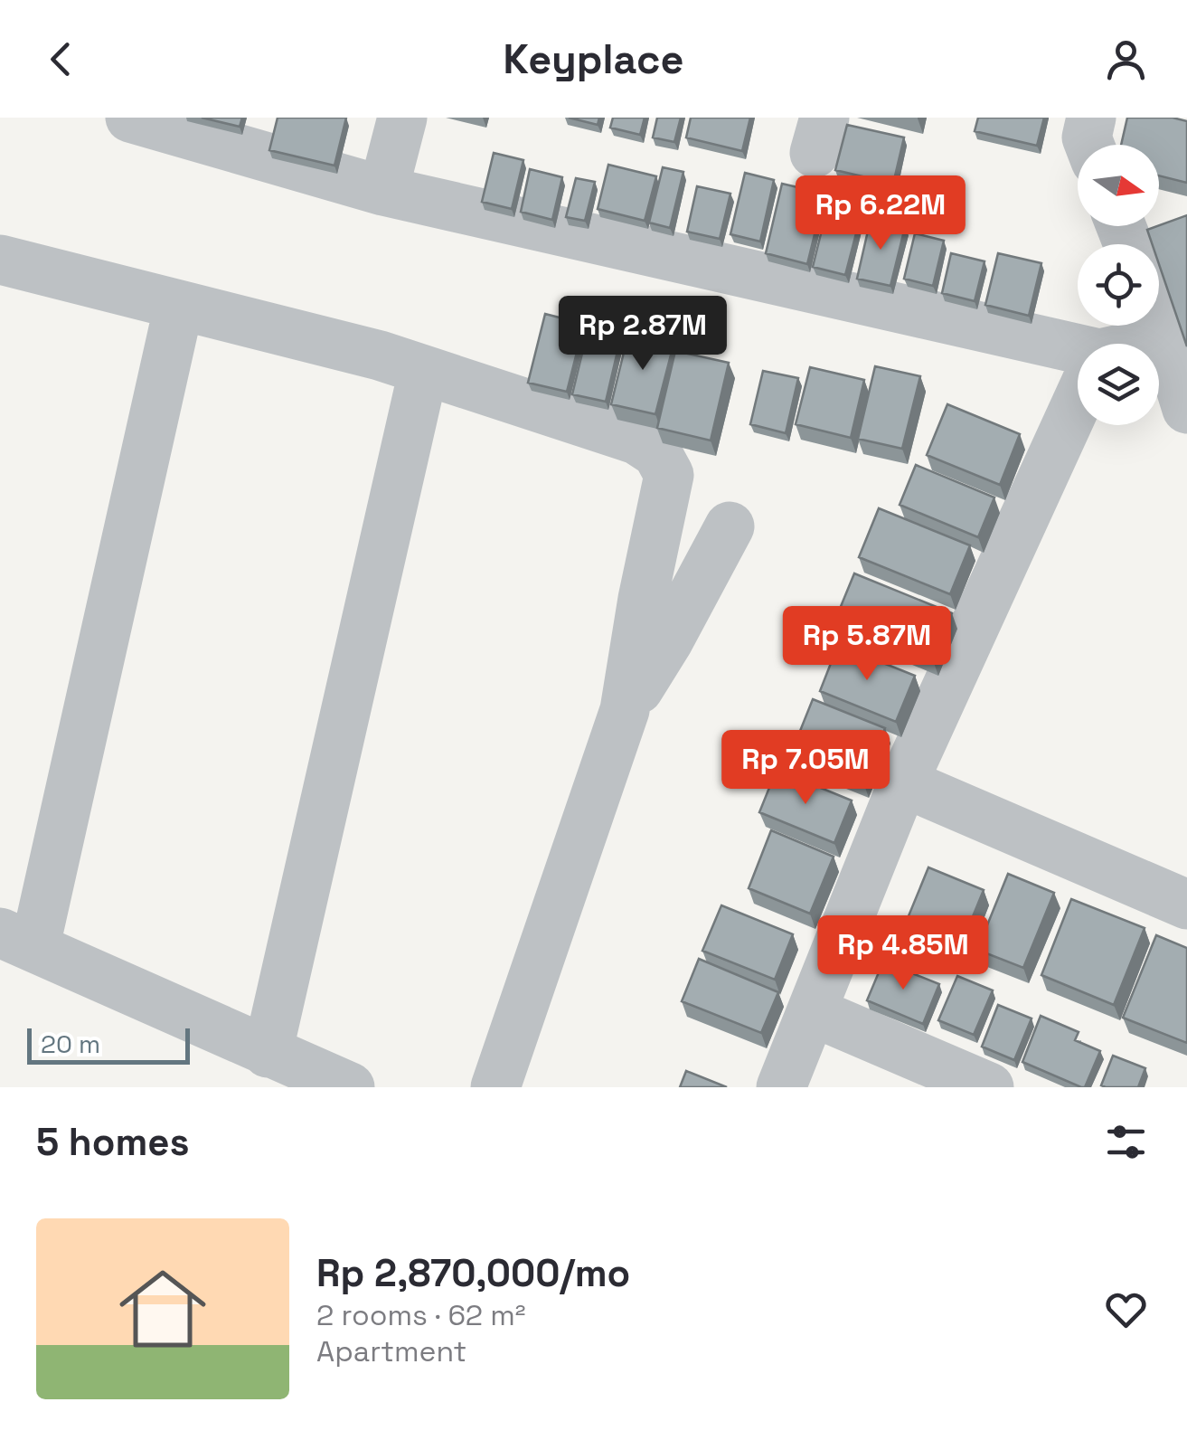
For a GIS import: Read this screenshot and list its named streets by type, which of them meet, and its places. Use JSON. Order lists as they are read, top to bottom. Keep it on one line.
{"scale_bar":"20 m","north":"right","page":{"header":"Keyplace","price":["Rp 6.22M","Rp 2.87M","Rp 5.87M","Rp 7.05M","Rp 4.85M"],"scale":"20 m","heading":"5 homes","list":[{"name":"Rp 2,870,000/mo","note":"2 rooms · 62 m² · Apartment"}]}}
